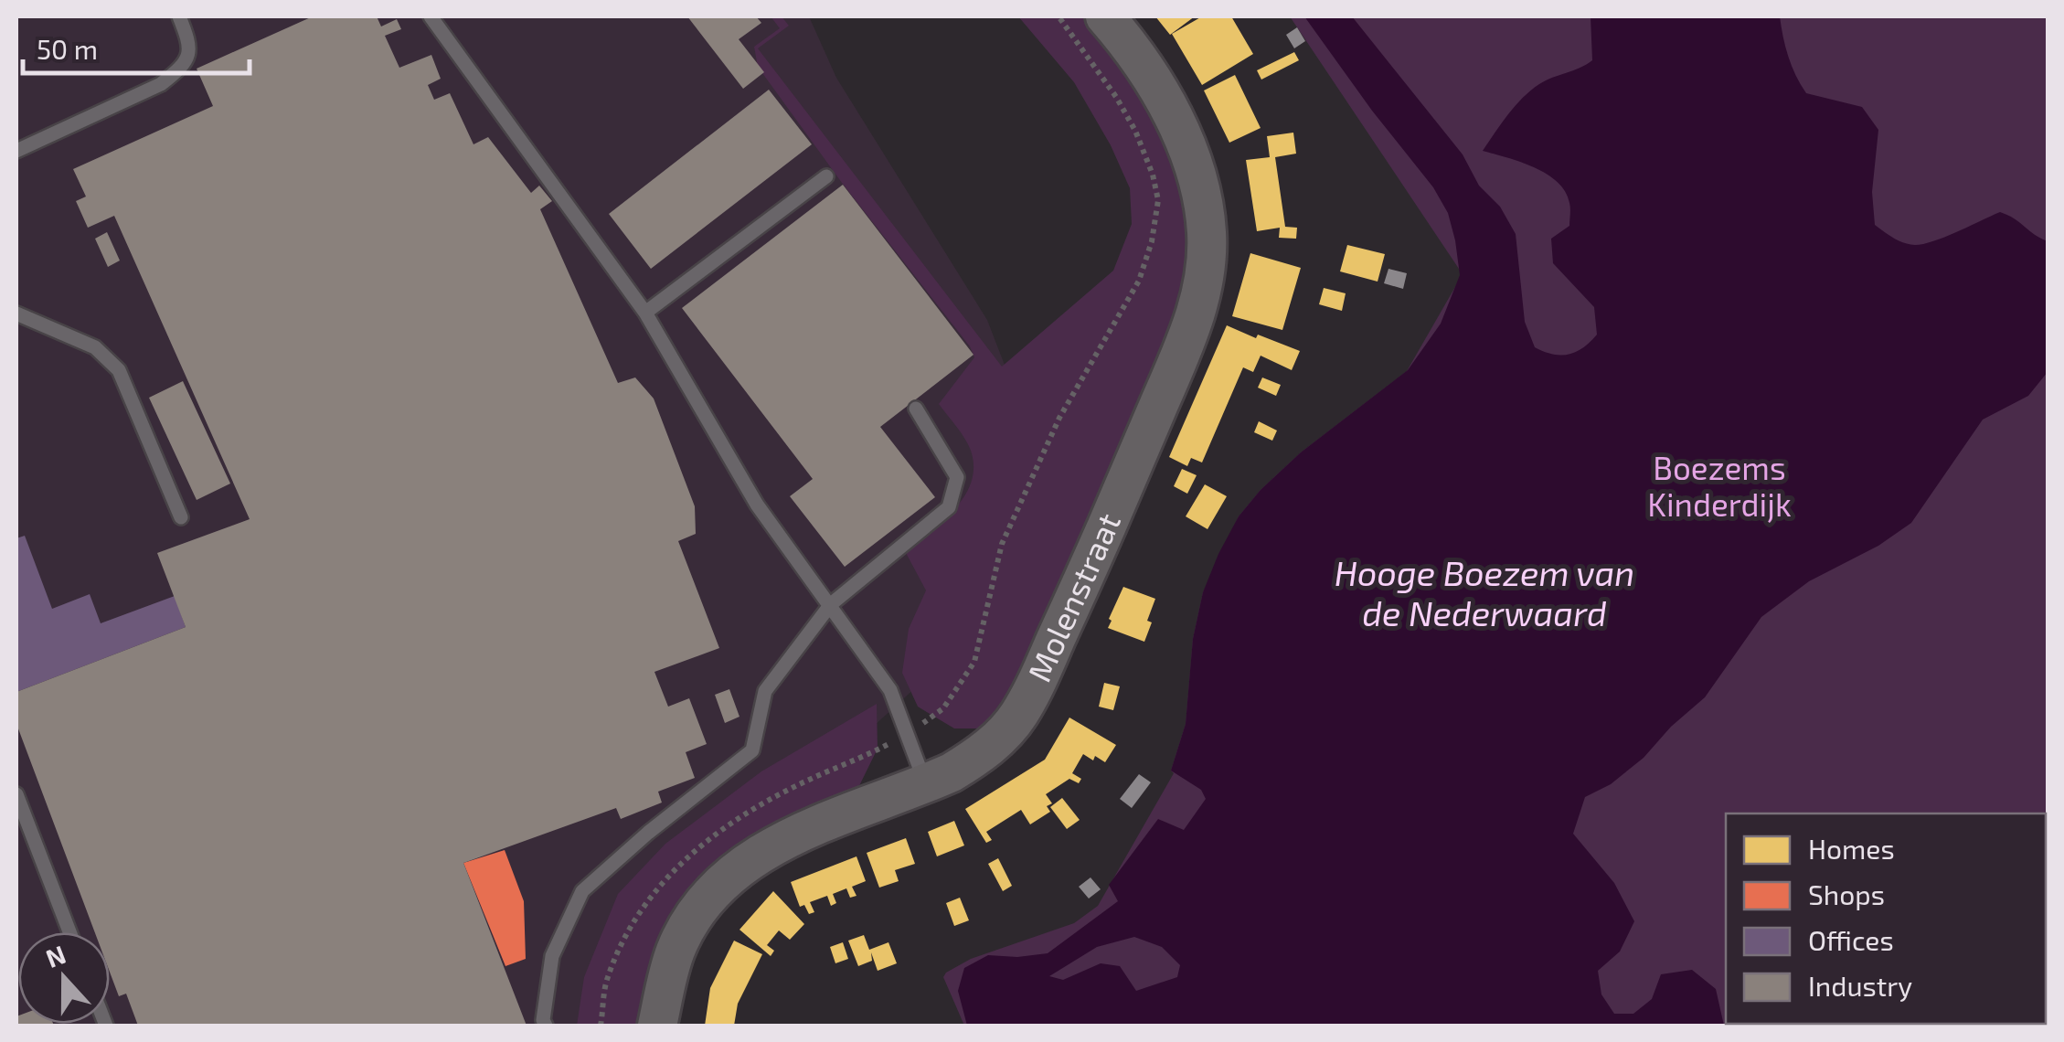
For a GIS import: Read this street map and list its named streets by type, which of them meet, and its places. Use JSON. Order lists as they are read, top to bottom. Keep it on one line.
{"streets":{"street":["Molenstraat"]},"water":["Hooge Boezem van de Nederwaard"],"parks":["Boezems Kinderdijk"],"legend":["Homes","Shops","Offices","Industry"],"scale_bar":"50 m","north":"top"}
